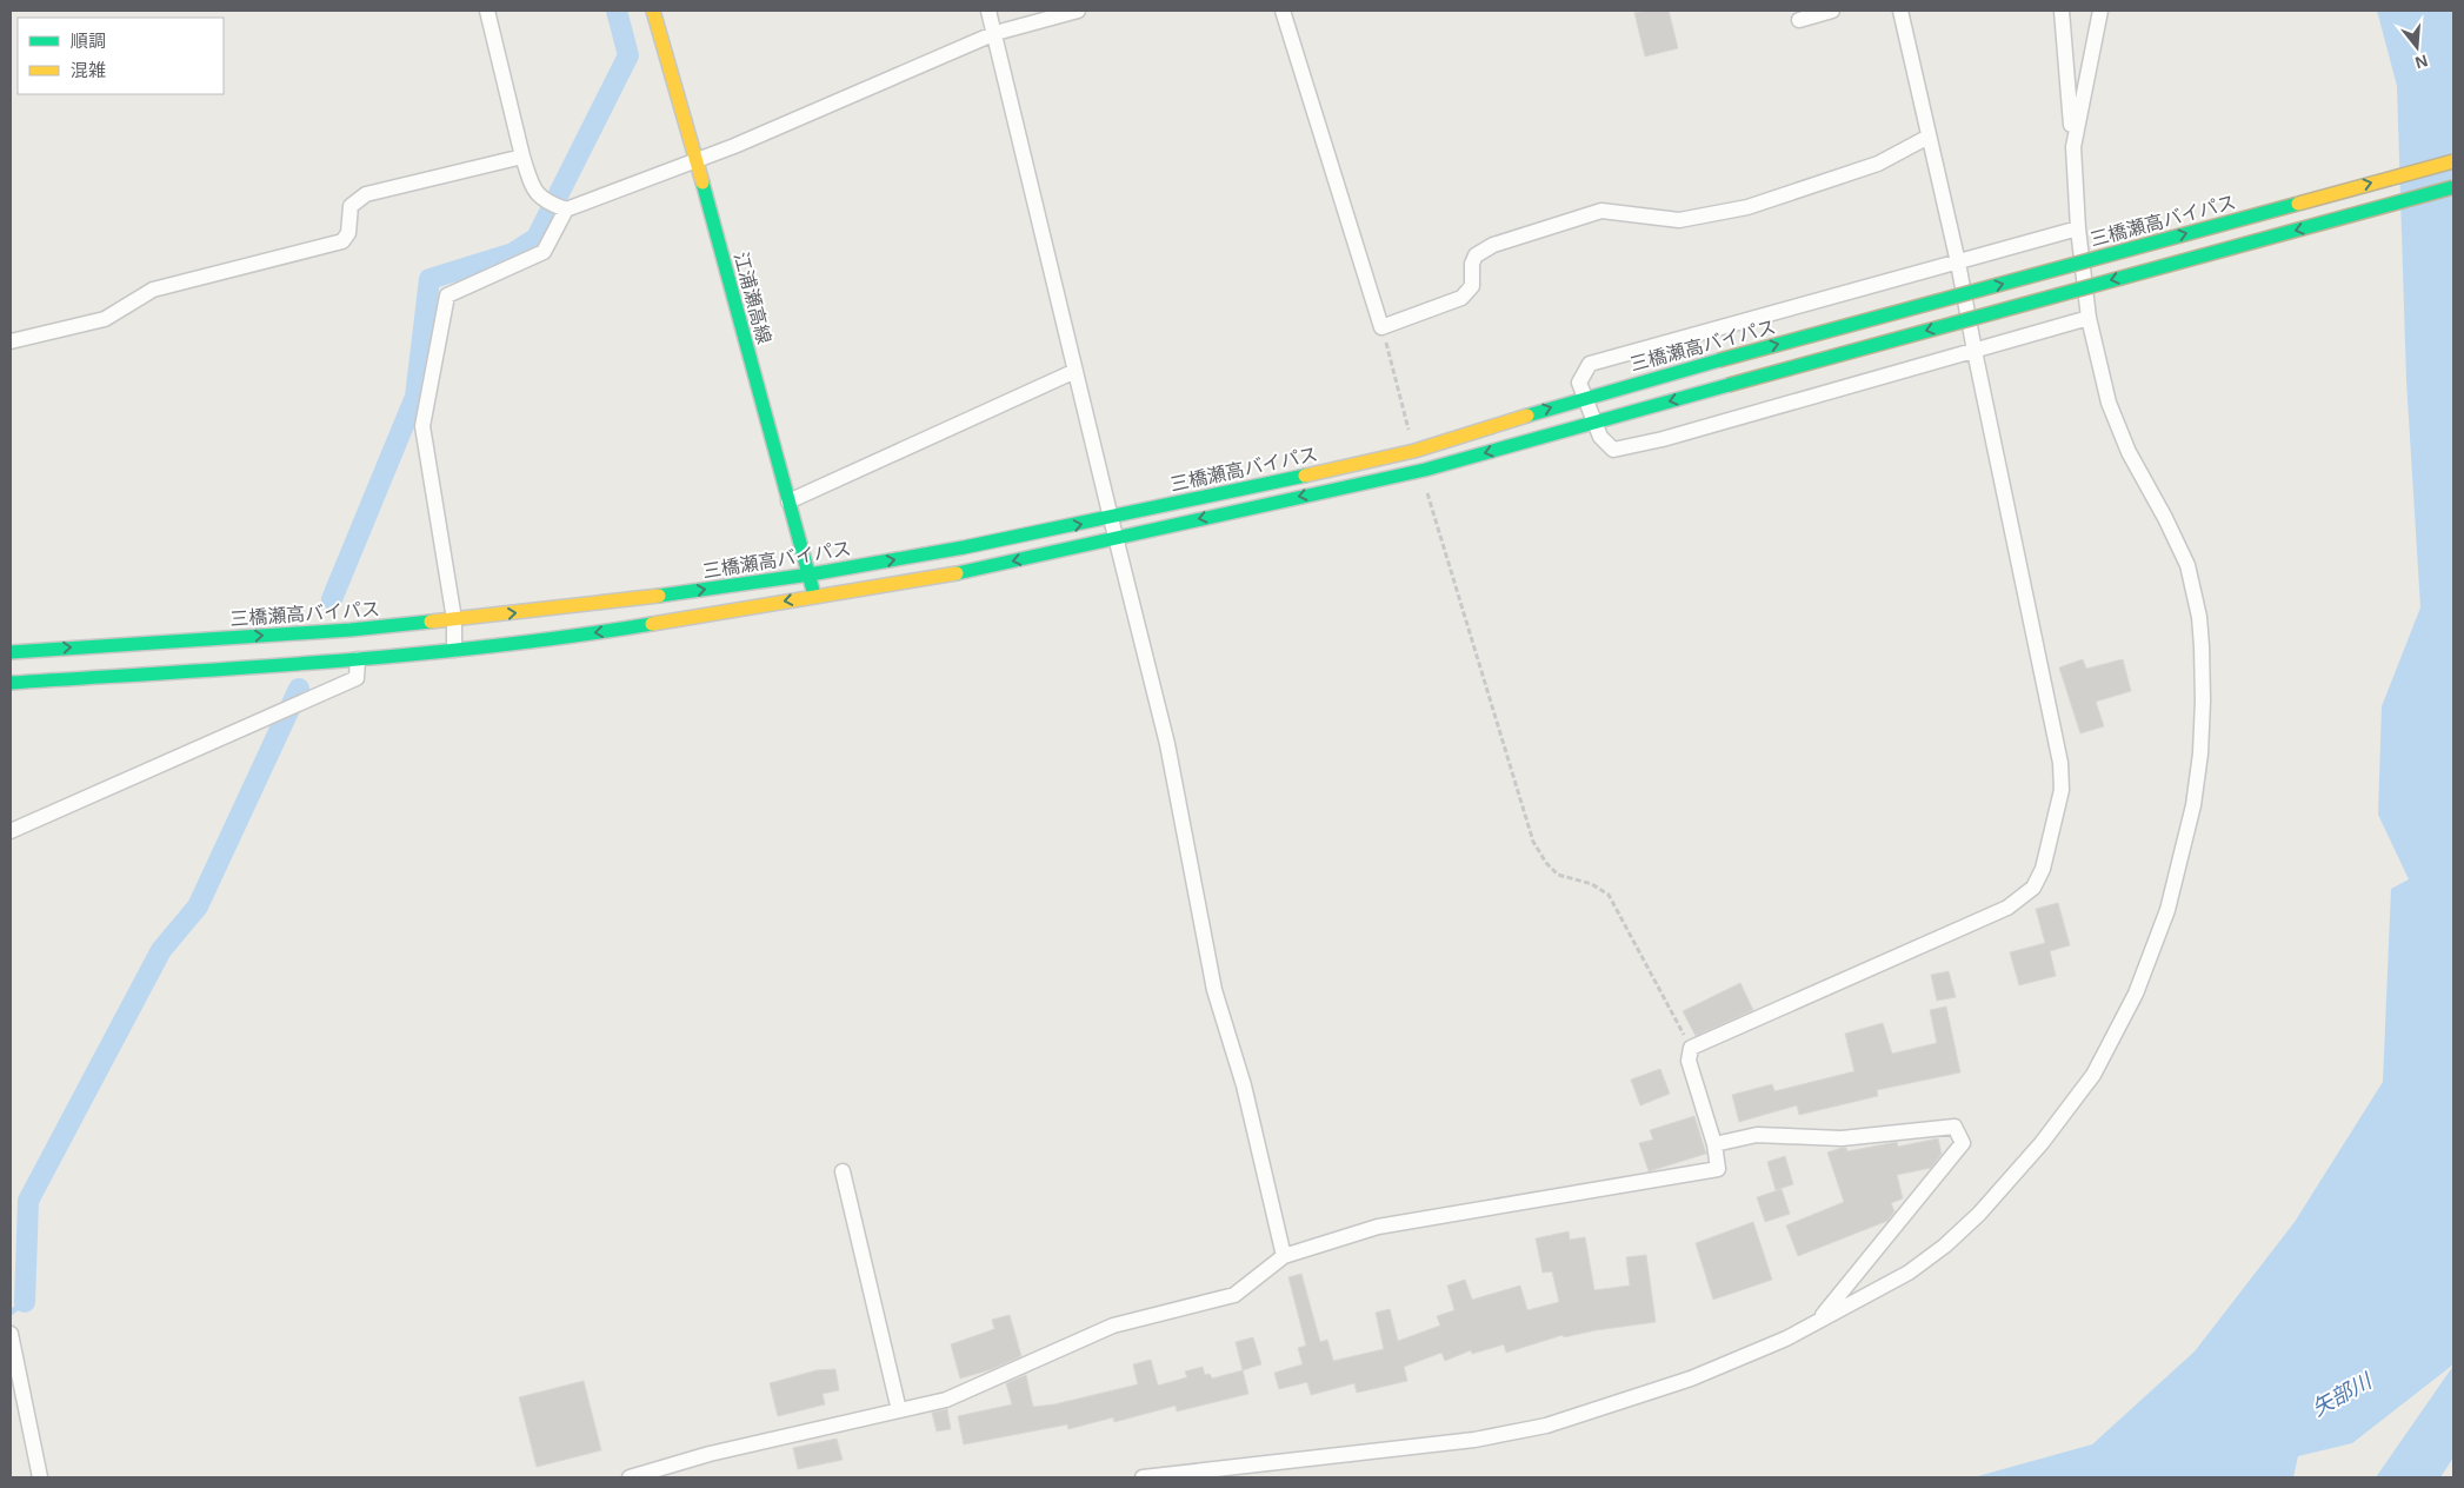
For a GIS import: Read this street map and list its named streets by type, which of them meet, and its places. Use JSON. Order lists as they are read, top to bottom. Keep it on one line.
{"streets":{"main road":["三橋瀬高バイパス","江浦瀬高線"]},"crossings":[["三橋瀬高バイパス","江浦瀬高線"]],"water":["矢部川"],"legend":["順調","混雑"],"north":"bottom"}
